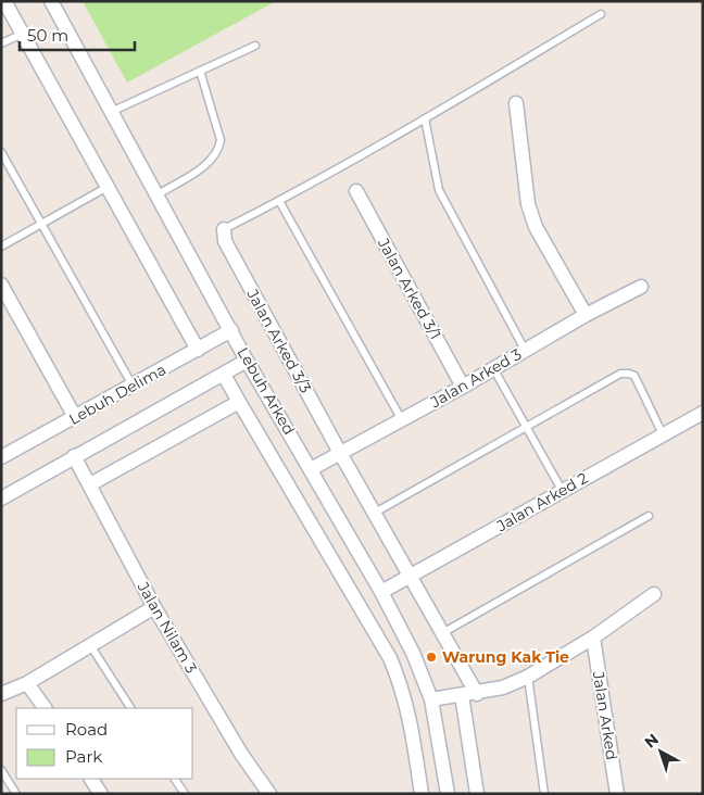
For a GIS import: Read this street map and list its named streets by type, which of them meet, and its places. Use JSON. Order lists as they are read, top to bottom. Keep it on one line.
{"streets":{"street":["Jalan Arked 3/1","Jalan Arked 3/3","Jalan Arked 3","Lebuh Arked","Lebuh Delima","Jalan Arked 2","Jalan Nilam 3","Jalan Arked"]},"crossings":[["Jalan Arked 3/1","Jalan Arked 3"],["Jalan Arked 3/3","Jalan Arked 3"],["Jalan Arked 3/3","Jalan Arked 2"],["Jalan Arked 3","Lebuh Arked"],["Lebuh Arked","Lebuh Delima"],["Lebuh Arked","Jalan Arked 2"]],"places":["Warung Kak Tie"],"legend":["Road","Park"],"scale_bar":"50 m","north":"top left"}
